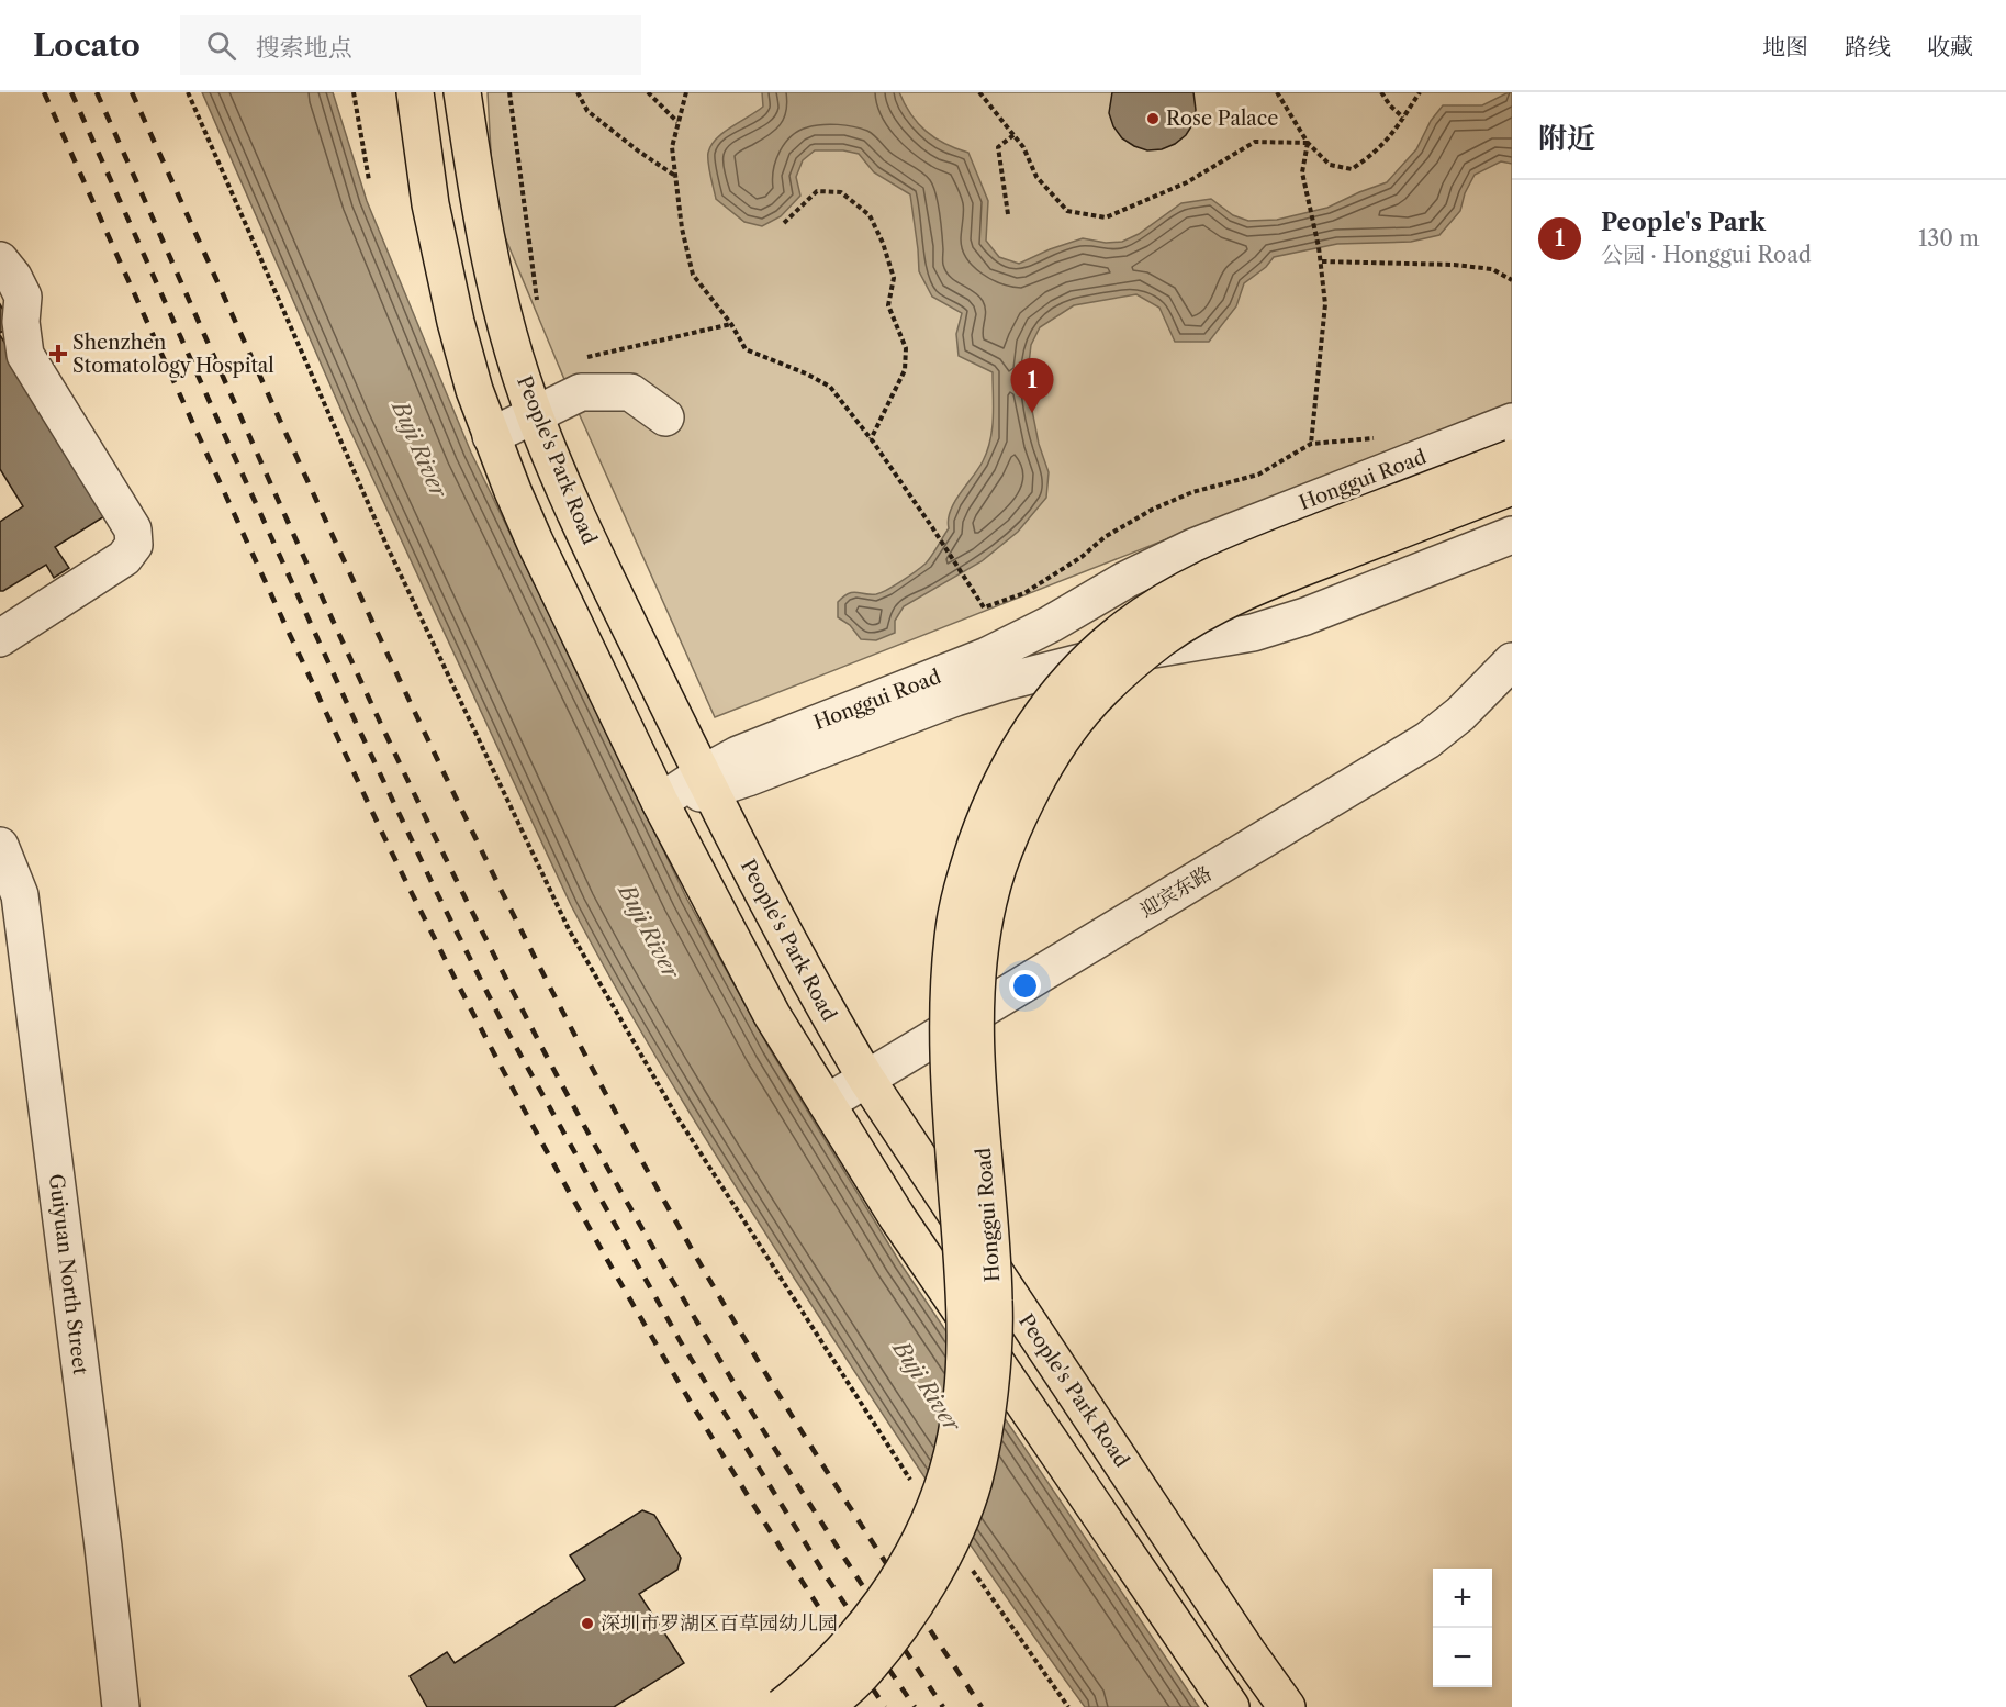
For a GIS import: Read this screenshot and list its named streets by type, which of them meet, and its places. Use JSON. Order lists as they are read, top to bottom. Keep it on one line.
{"streets":{"main road":["People's Park Road","Honggui Road"],"street":["迎宾东路","Guiyuan North Street"]},"crossings":[["People's Park Road","Honggui Road"],["People's Park Road","迎宾东路"]],"water":["Buji River"],"places":{"other":["Rose Palace","深圳市罗湖区百草园幼儿园"],"health":["Shenzhen Stomatology Hospital"]},"page":{"header":"Locato","search":"搜索地点","nav":["地图","路线","收藏"],"heading":"附近","list":[{"mark":"1","name":"People's Park","note":"公园 · Honggui Road","value":"130 m"}],"pins":"1","map_buttons":["+","−"]}}
